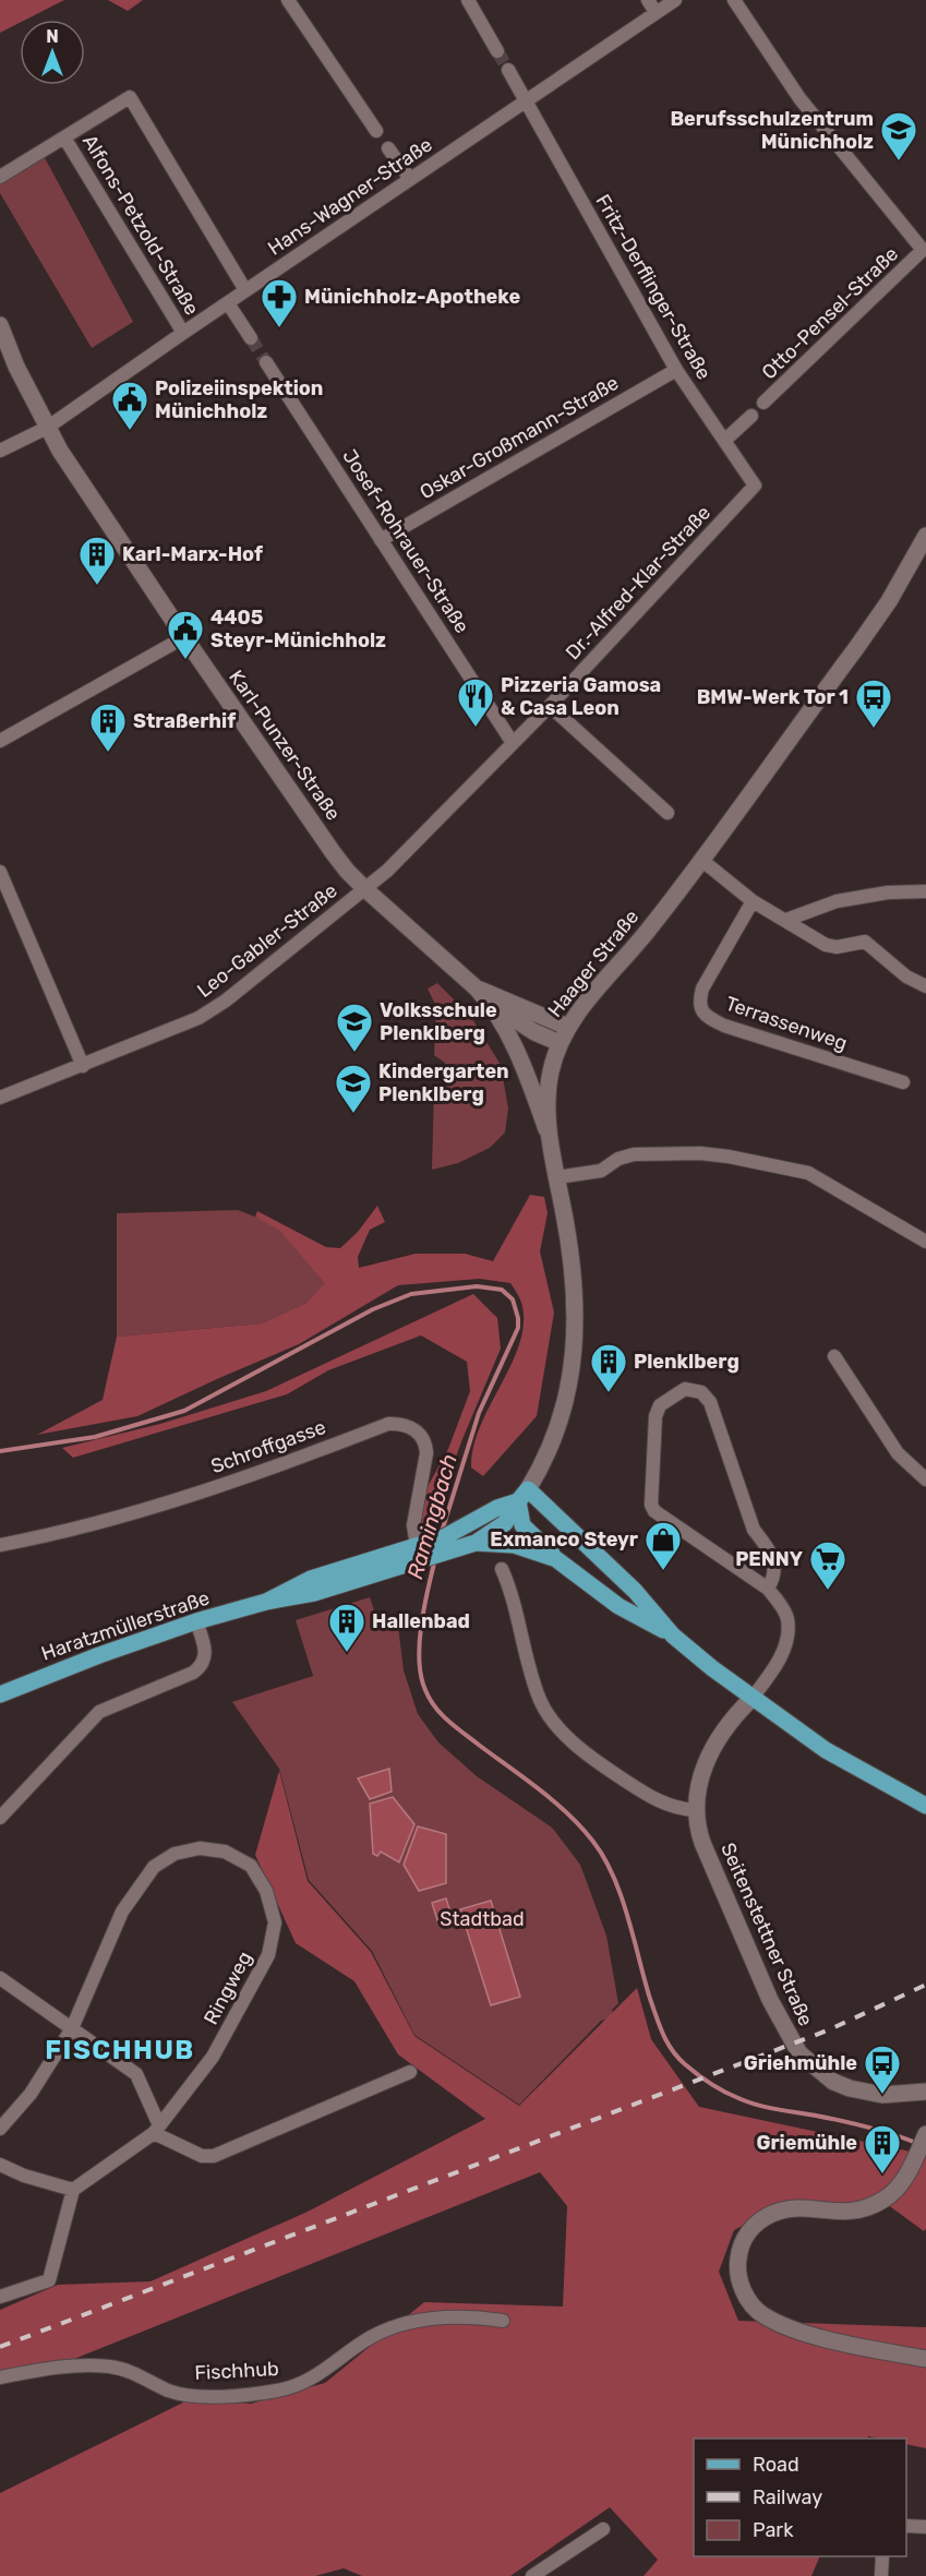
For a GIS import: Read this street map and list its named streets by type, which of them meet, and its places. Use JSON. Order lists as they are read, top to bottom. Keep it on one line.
{"streets":{"main road":["Haratzmüllerstraße"],"street":["Hans-Wagner-Straße","Alfons-Petzold-Straße","Fritz-Derflinger-Straße","Otto-Pensel-Straße","Oskar-Großmann-Straße","Josef-Rohrauer-Straße","Dr.-Alfred-Klar-Straße","Karl-Punzer-Straße","Leo-Gabler-Straße","Haager Straße","Terrassenweg","Schroffgasse","Seitenstettner Straße","Ringweg","Fischhub"]},"crossings":[["Hans-Wagner-Straße","Alfons-Petzold-Straße"],["Hans-Wagner-Straße","Fritz-Derflinger-Straße"],["Hans-Wagner-Straße","Karl-Punzer-Straße"],["Fritz-Derflinger-Straße","Oskar-Großmann-Straße"],["Fritz-Derflinger-Straße","Dr.-Alfred-Klar-Straße"],["Oskar-Großmann-Straße","Josef-Rohrauer-Straße"],["Josef-Rohrauer-Straße","Dr.-Alfred-Klar-Straße"],["Dr.-Alfred-Klar-Straße","Karl-Punzer-Straße"],["Dr.-Alfred-Klar-Straße","Leo-Gabler-Straße"],["Karl-Punzer-Straße","Leo-Gabler-Straße"],["Karl-Punzer-Straße","Haager Straße"],["Haager Straße","Haratzmüllerstraße"],["Schroffgasse","Haratzmüllerstraße"]],"districts":["FISCHHUB"],"water":["Ramingbach"],"parks":["Stadtbad"],"places":{"school or university":["Berufsschulzentrum Münichholz","Volksschule Plenklberg","Kindergarten Plenklberg"],"pharmacy":["Münichholz-Apotheke"],"public building":["Polizeiinspektion Münichholz","4405 Steyr-Münichholz"],"building":["Karl-Marx-Hof","Straßerhif","Plenklberg","Hallenbad","Griemühle"],"restaurant":["Pizzeria Gamosa & Casa Leon"],"bus stop":["BMW-Werk Tor 1","Griehmühle"],"shop":["Exmanco Steyr"],"supermarket":["PENNY"]},"legend":["Road","Railway","Park"],"north":"top"}
